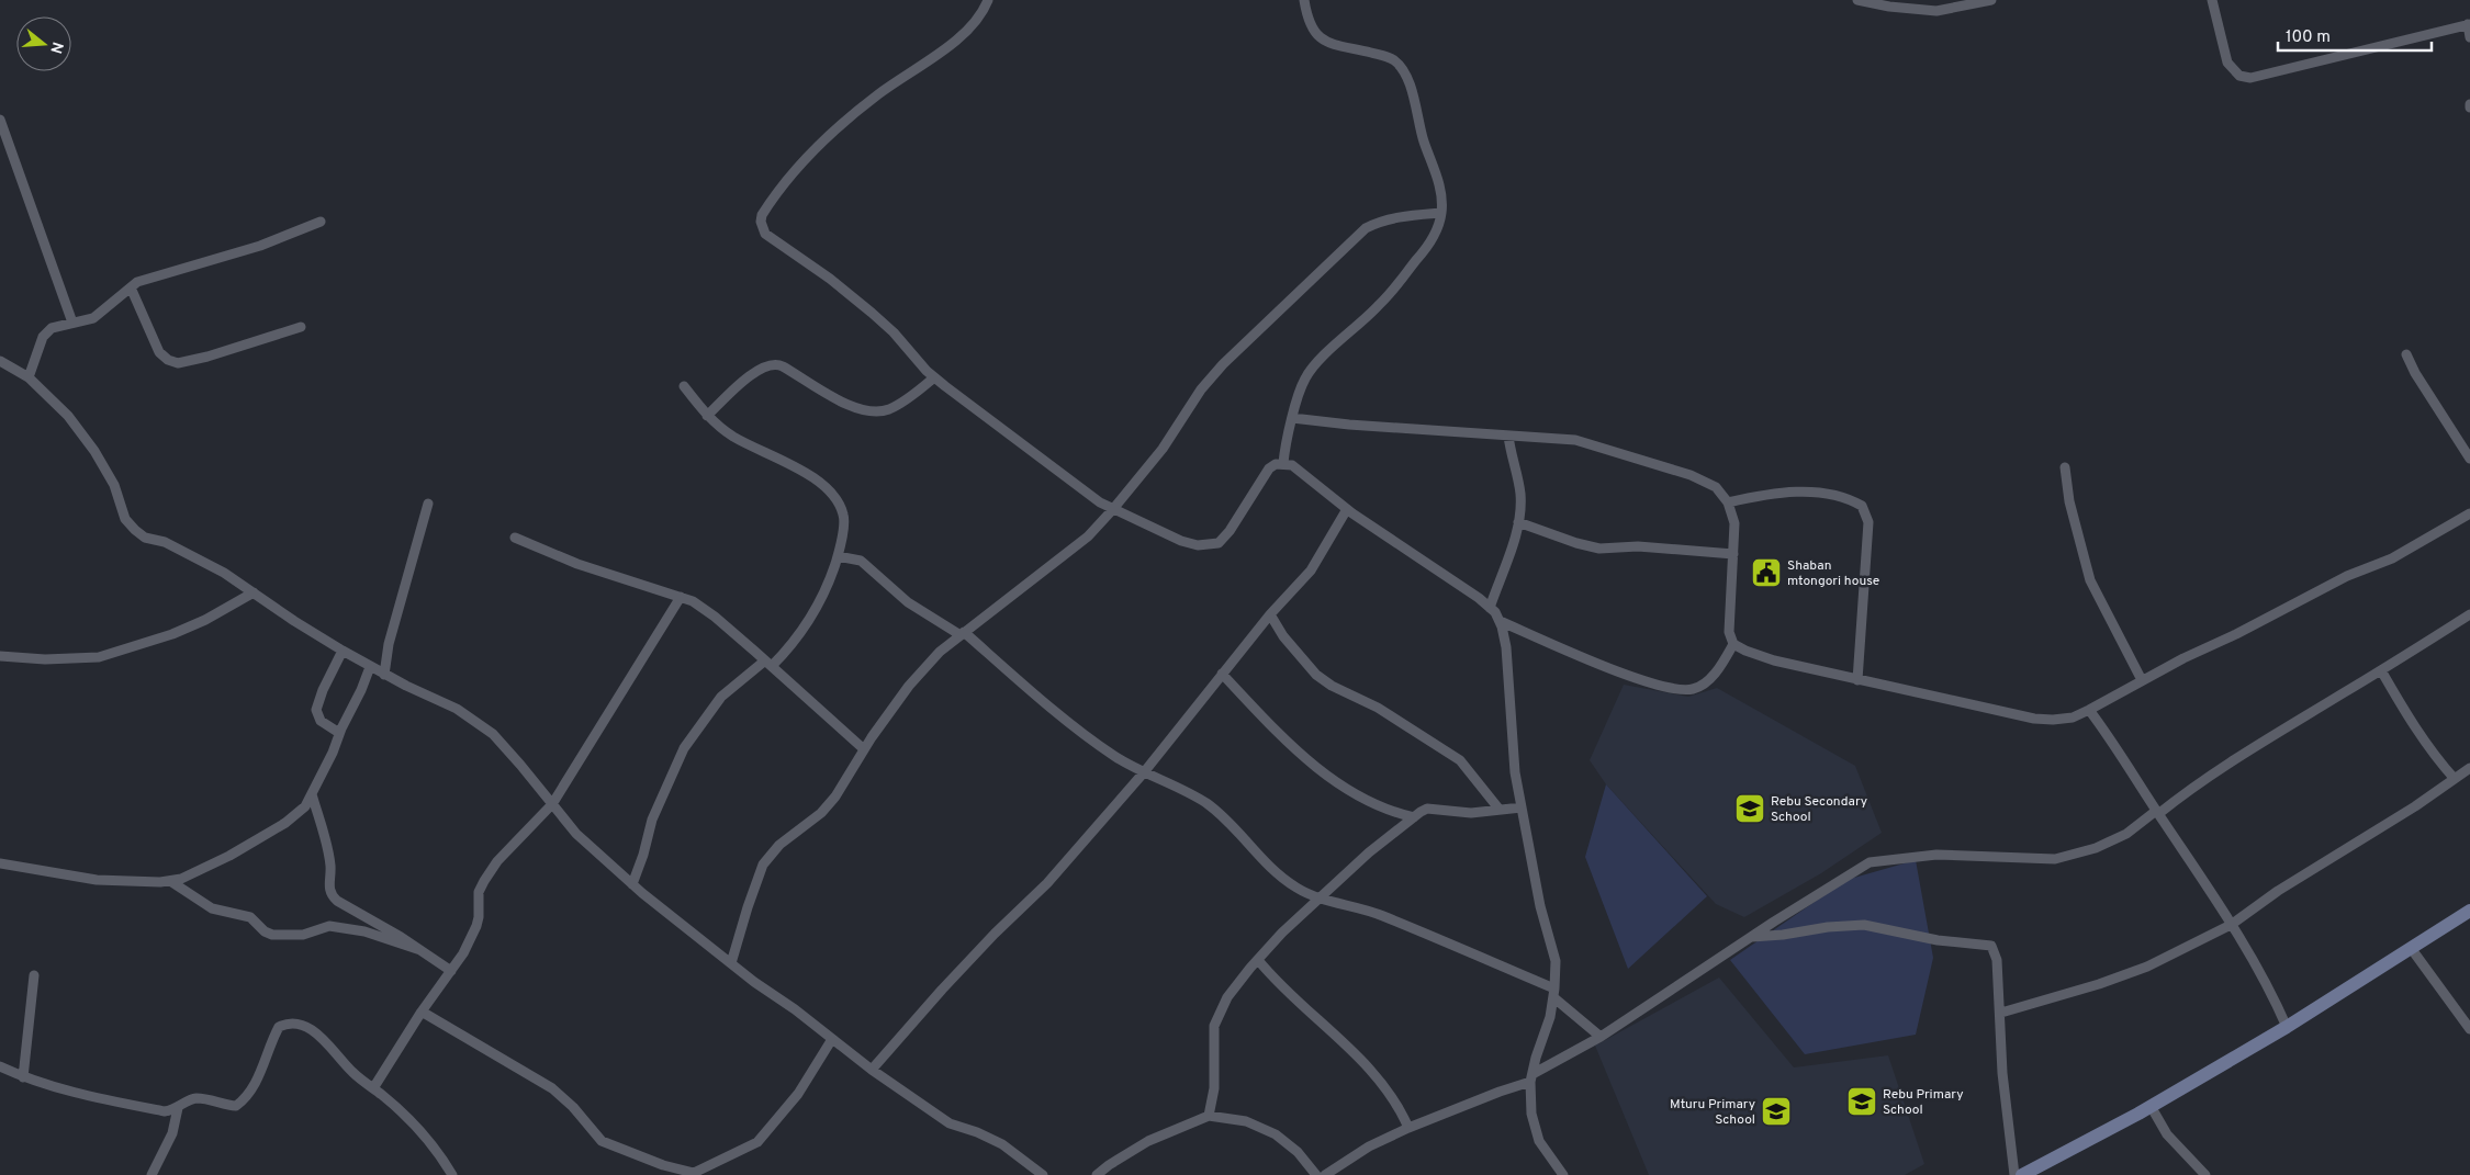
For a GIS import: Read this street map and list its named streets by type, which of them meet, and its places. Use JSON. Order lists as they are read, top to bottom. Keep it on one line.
{"places":{"public building":["Shaban mtongori house"],"school or university":["Rebu Secondary School","Rebu Primary School","Mturu Primary School"]},"scale_bar":"100 m","north":"right"}
